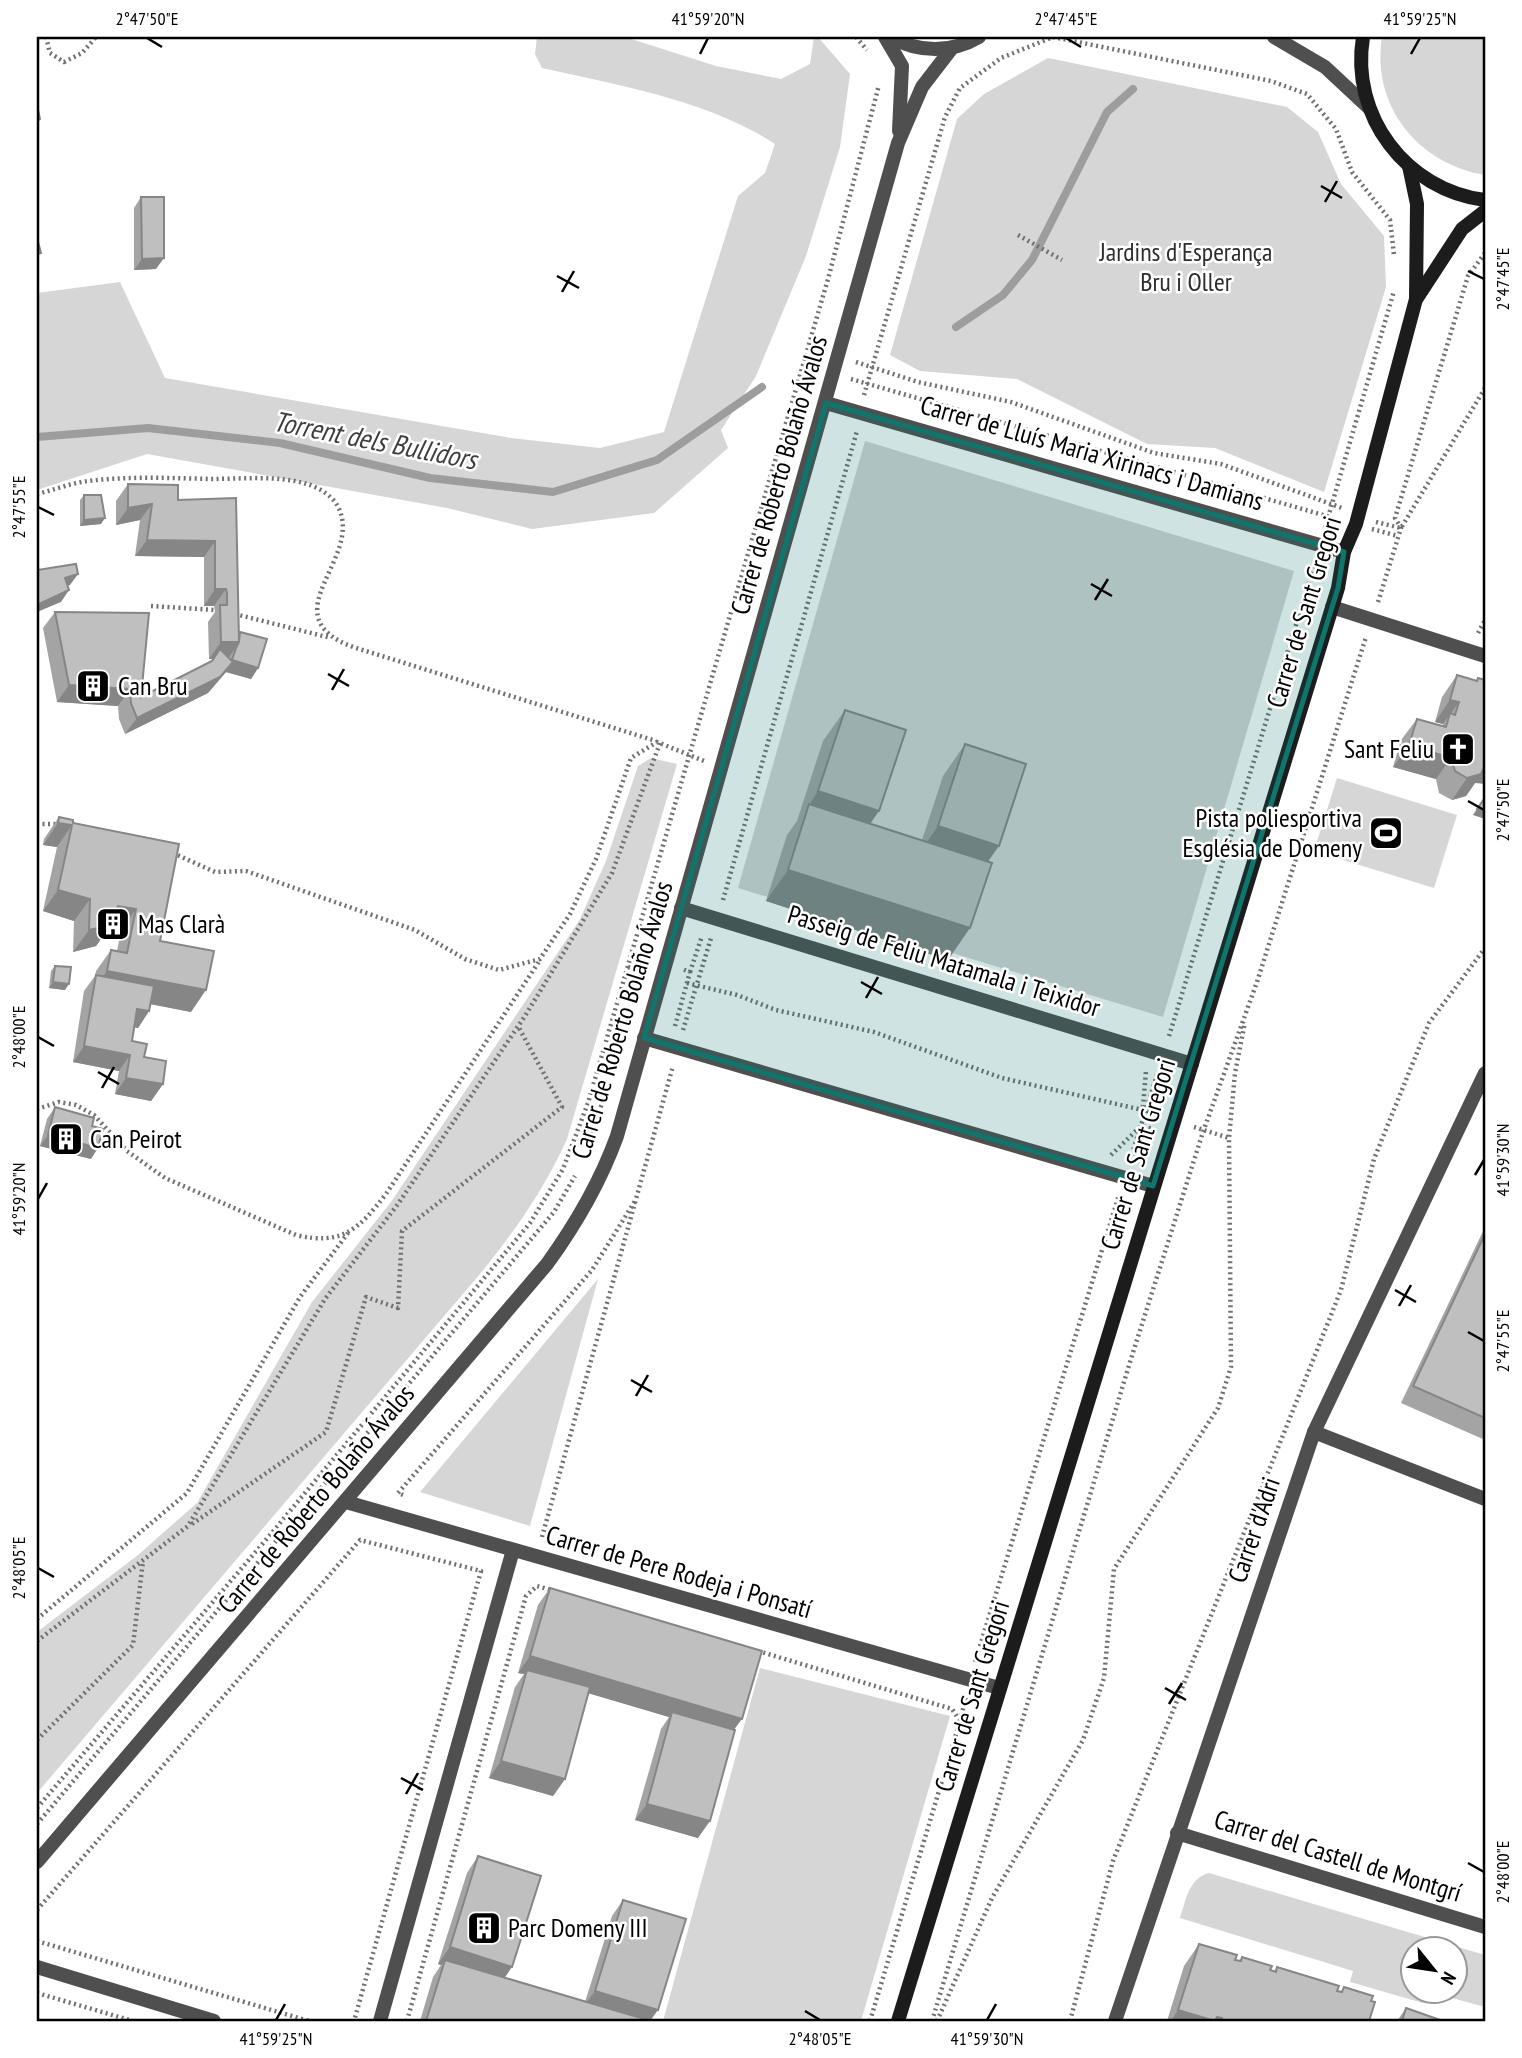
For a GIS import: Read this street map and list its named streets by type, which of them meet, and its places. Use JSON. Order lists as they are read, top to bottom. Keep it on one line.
{"streets":{"main road":["Carrer de Sant Gregori"],"street":["Carrer de Lluís Maria Xirinacs i Damians","Carrer de Roberto Bolaño Ávalos","Passeig de Feliu Matamala i Teixidor","Carrer d'Adri","Carrer de Pere Rodeja i Ponsatí","Carrer del Castell de Montgrí"]},"crossings":[["Carrer de Lluís Maria Xirinacs i Damians","Carrer de Roberto Bolaño Ávalos"],["Carrer de Lluís Maria Xirinacs i Damians","Carrer de Sant Gregori"],["Carrer de Roberto Bolaño Ávalos","Passeig de Feliu Matamala i Teixidor"],["Carrer de Roberto Bolaño Ávalos","Carrer de Pere Rodeja i Ponsatí"],["Carrer de Sant Gregori","Passeig de Feliu Matamala i Teixidor"],["Carrer de Sant Gregori","Carrer de Pere Rodeja i Ponsatí"],["Carrer d'Adri","Carrer del Castell de Montgrí"]],"water":["Torrent dels Bullidors"],"parks":["Jardins d'Esperança Bru i Oller"],"places":{"building":["Can Bru","Mas Clarà","Can Peirot","Parc Domeny III"],"church":["Sant Feliu"],"sports":["Pista poliesportiva Església de Domeny"]},"north":"bottom right","coordinates":["2°47'50\"E","41°59'20\"N","2°47'45\"E","41°59'25\"N","2°47'55\"E","2°48'00\"E","41°59'30\"N","2°48'05\"E"]}
